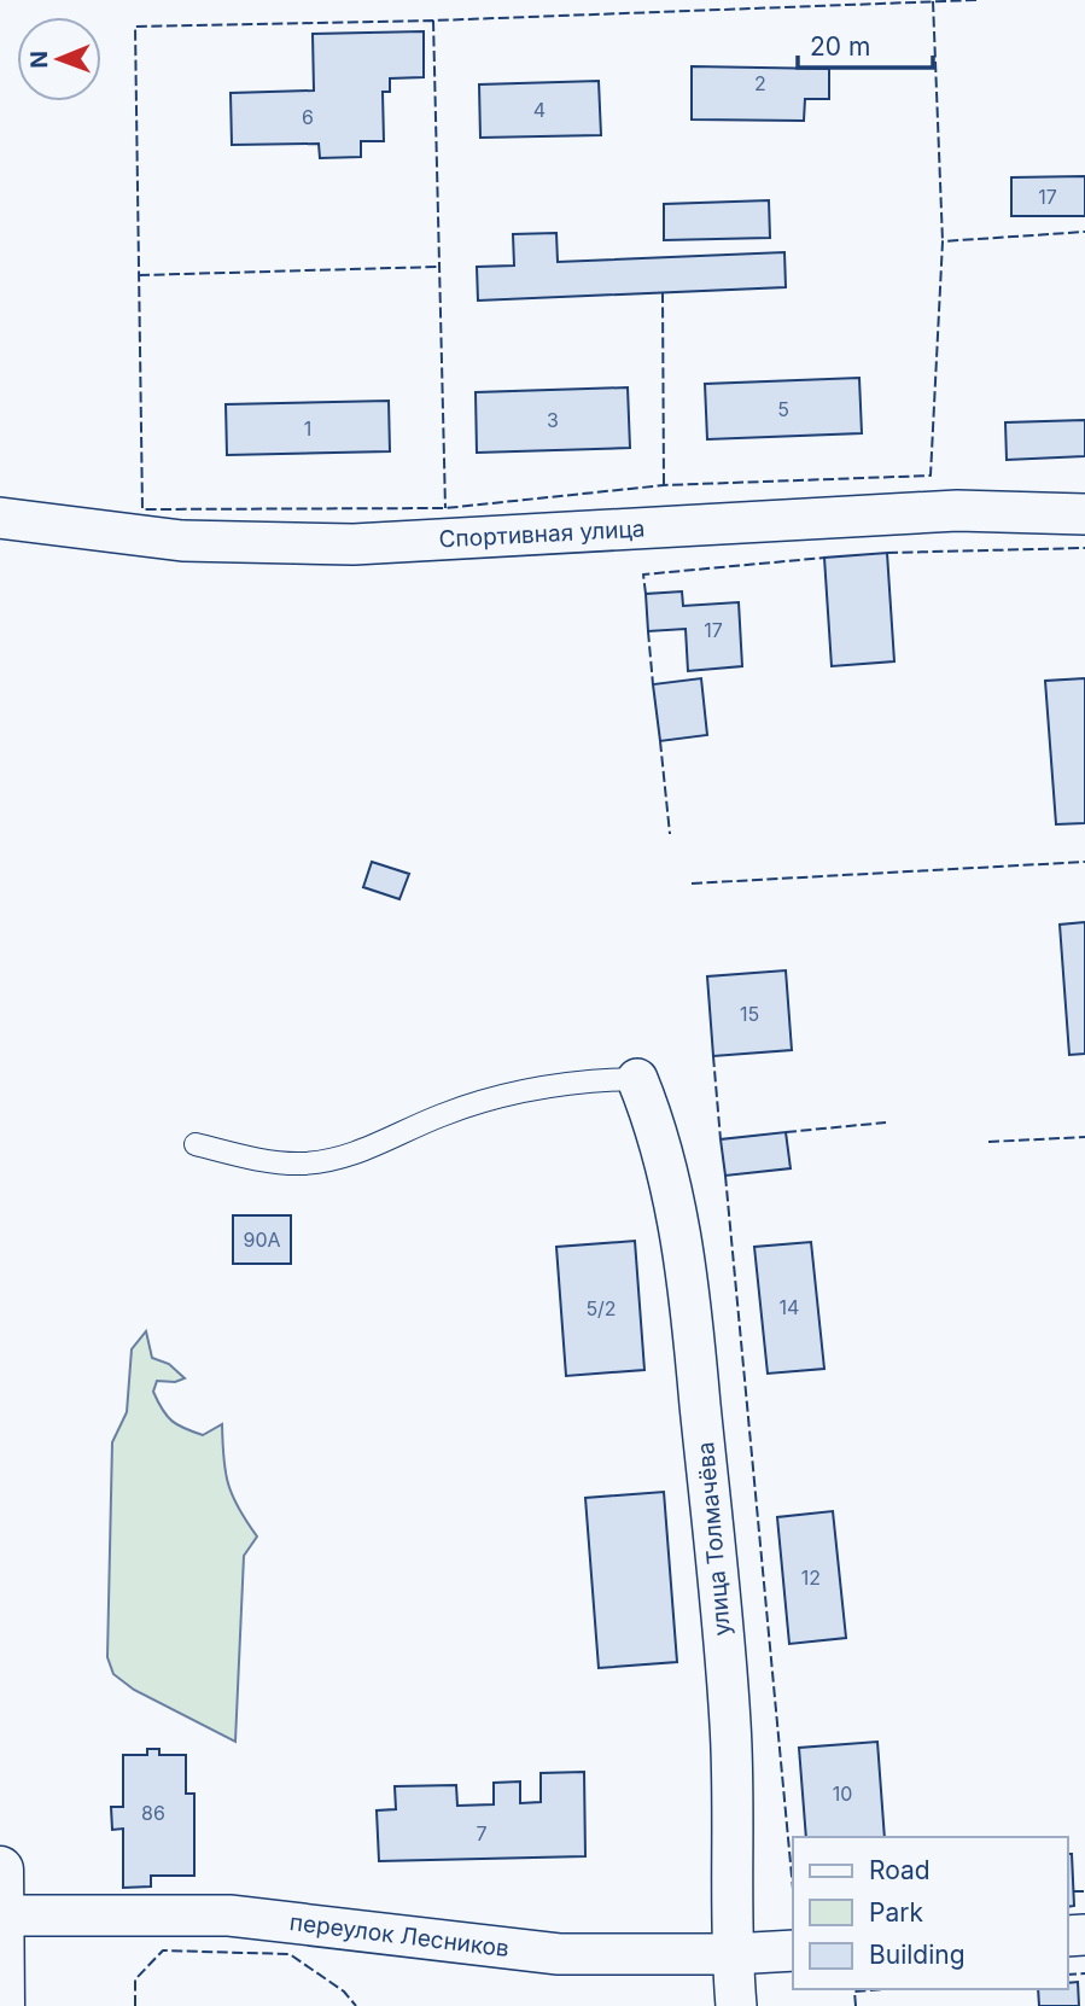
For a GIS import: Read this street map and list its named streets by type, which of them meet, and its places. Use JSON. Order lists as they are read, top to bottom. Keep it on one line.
{"streets":{"street":["Спортивная улица","улица Толмачёва","переулок Лесников"]},"crossings":[["улица Толмачёва","переулок Лесников"]],"house_numbers":["2","4","6","17","5","3","1","17","15","90А","14","5/2","12","10","86","7"],"legend":["Road","Park","Building"],"scale_bar":"20 m","north":"left"}
